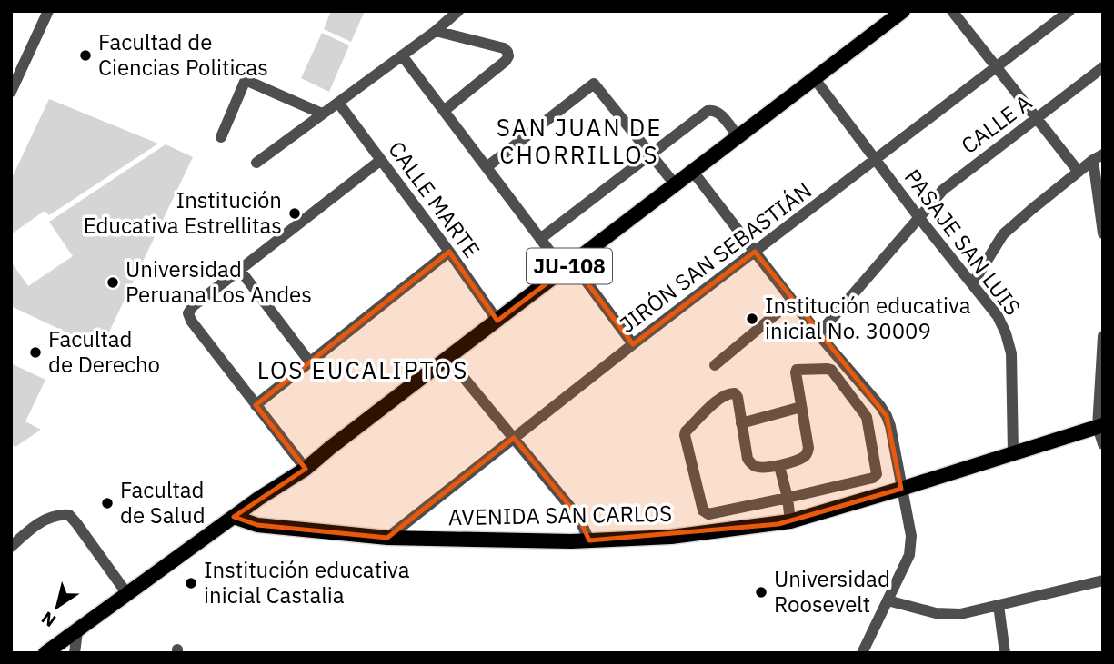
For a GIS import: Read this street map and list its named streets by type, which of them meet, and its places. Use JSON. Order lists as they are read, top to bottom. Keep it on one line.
{"streets":{"main road":["JU-108","AVENIDA SAN CARLOS"],"street":["CALLE A","CALLE MARTE","PASAJE SAN LUIS","JIRÓN SAN SEBASTIÁN"]},"crossings":[["CALLE A","PASAJE SAN LUIS"],["CALLE MARTE","JU-108"],["PASAJE SAN LUIS","JIRÓN SAN SEBASTIÁN"],["PASAJE SAN LUIS","JU-108"],["PASAJE SAN LUIS","AVENIDA SAN CARLOS"],["JIRÓN SAN SEBASTIÁN","AVENIDA SAN CARLOS"],["JU-108","AVENIDA SAN CARLOS"]],"districts":["SAN JUAN DE CHORRILLOS","LOS EUCALIPTOS"],"places":["Facultad de Ciencias Politicas","Institución Educativa Estrellitas","Universidad Peruana Los Andes","Institución educativa inicial No. 30009","Facultad de Derecho","Facultad de Salud","Institución educativa inicial Castalia","Universidad Roosevelt"],"north":"bottom left"}
